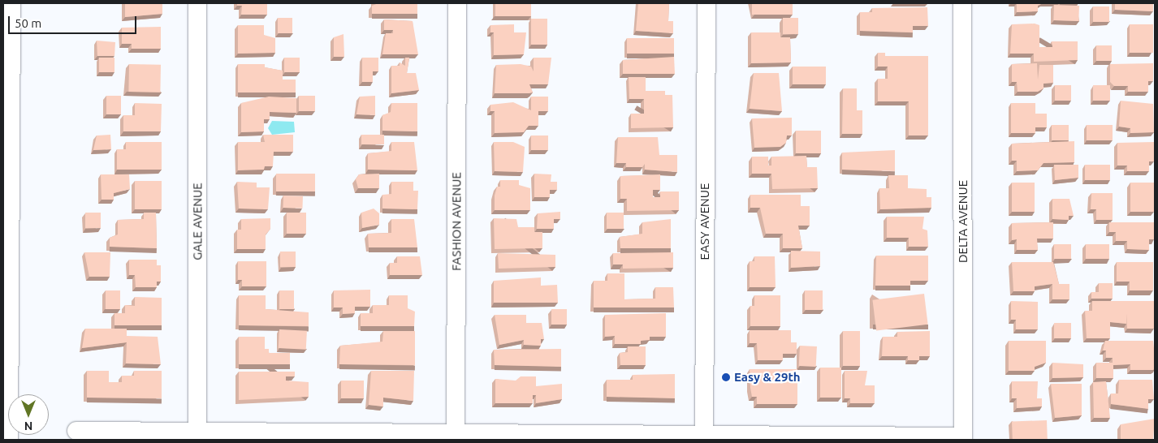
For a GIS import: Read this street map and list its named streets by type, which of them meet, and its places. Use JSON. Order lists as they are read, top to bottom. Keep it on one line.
{"streets":{"street":["GALE AVENUE","FASHION AVENUE","EASY AVENUE","DELTA AVENUE"]},"places":["Easy & 29th"],"scale_bar":"50 m","north":"bottom"}
